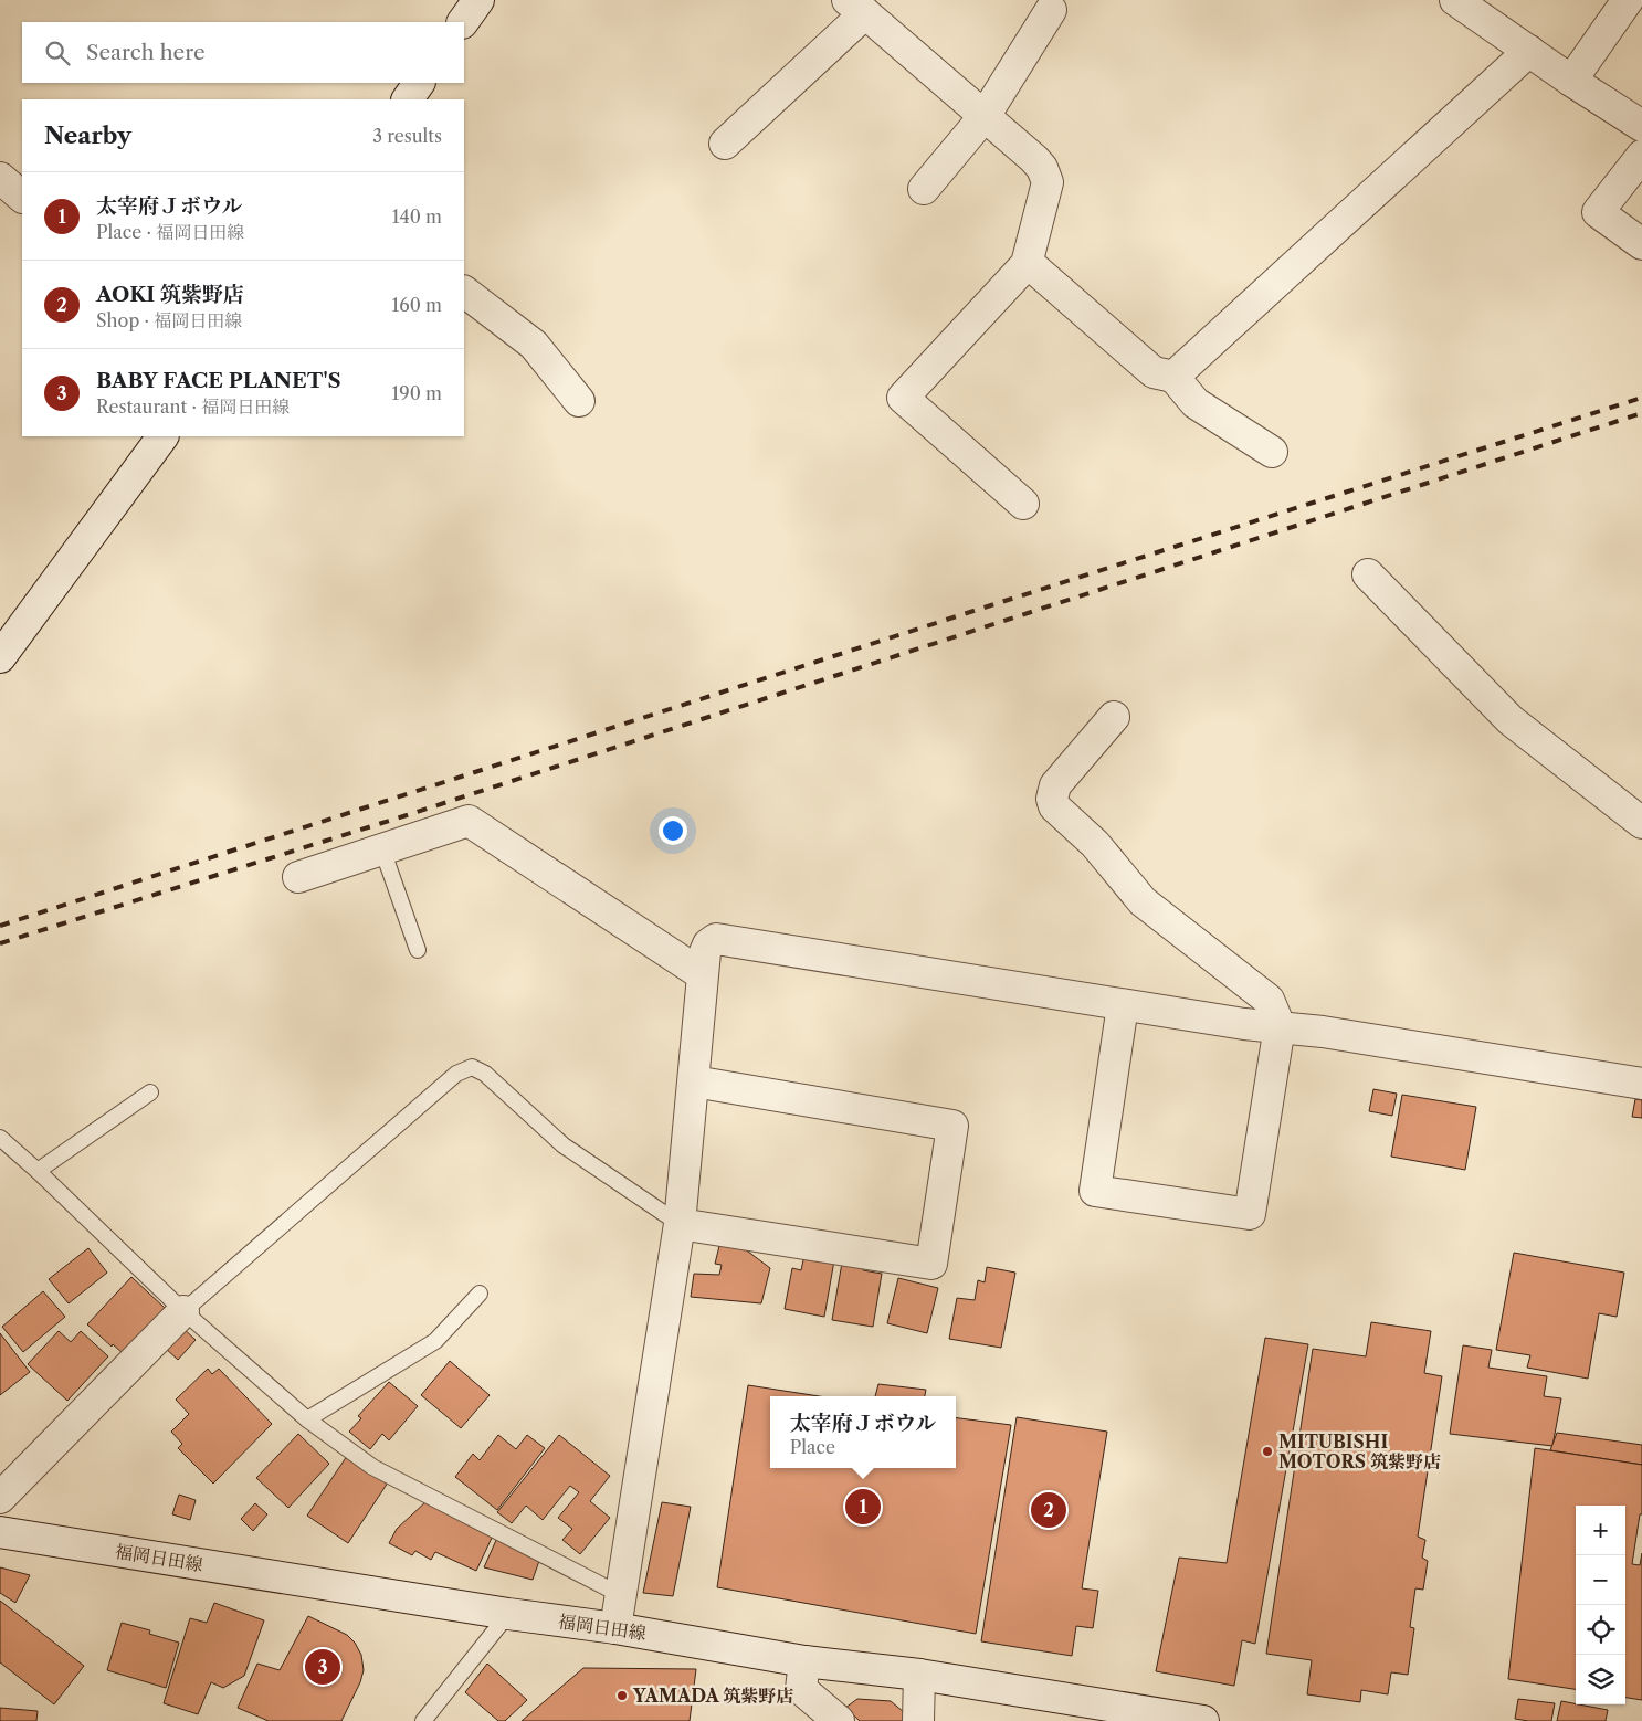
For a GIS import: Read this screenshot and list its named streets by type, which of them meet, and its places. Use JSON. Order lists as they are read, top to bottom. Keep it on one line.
{"streets":{"street":["福岡日田線"]},"places":["MITUBISHI MOTORS 筑紫野店","YAMADA 筑紫野店"],"page":{"search":"Search here","heading":["Nearby","3 results"],"list":[{"mark":"1","name":"太宰府Ｊボウル","note":"Place · 福岡日田線","value":"140 m"},{"mark":"2","name":"AOKI 筑紫野店","note":"Shop · 福岡日田線","value":"160 m"},{"mark":"3","name":"BABY FACE PLANET'S","note":"Restaurant · 福岡日田線","value":"190 m"}],"popup":["太宰府Ｊボウル","Place"],"pins":["1","2","3"],"map_buttons":["+","−"]}}
